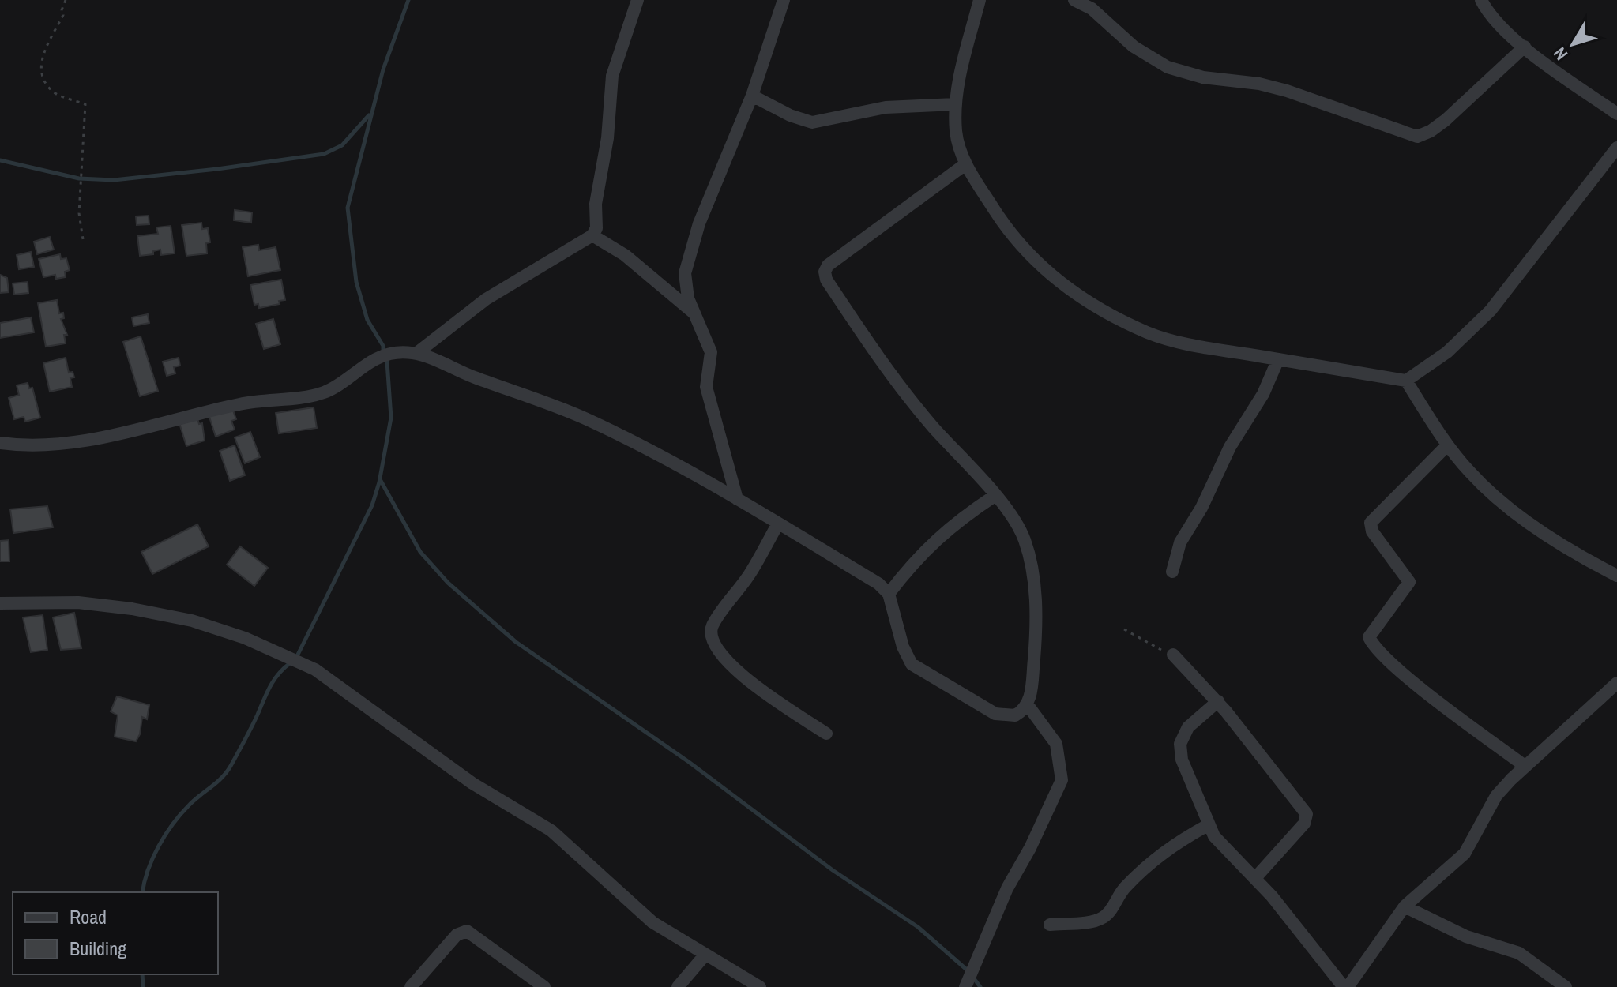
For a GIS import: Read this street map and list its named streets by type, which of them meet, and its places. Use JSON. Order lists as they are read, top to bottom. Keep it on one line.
{"legend":["Road","Building"],"north":"bottom left"}
